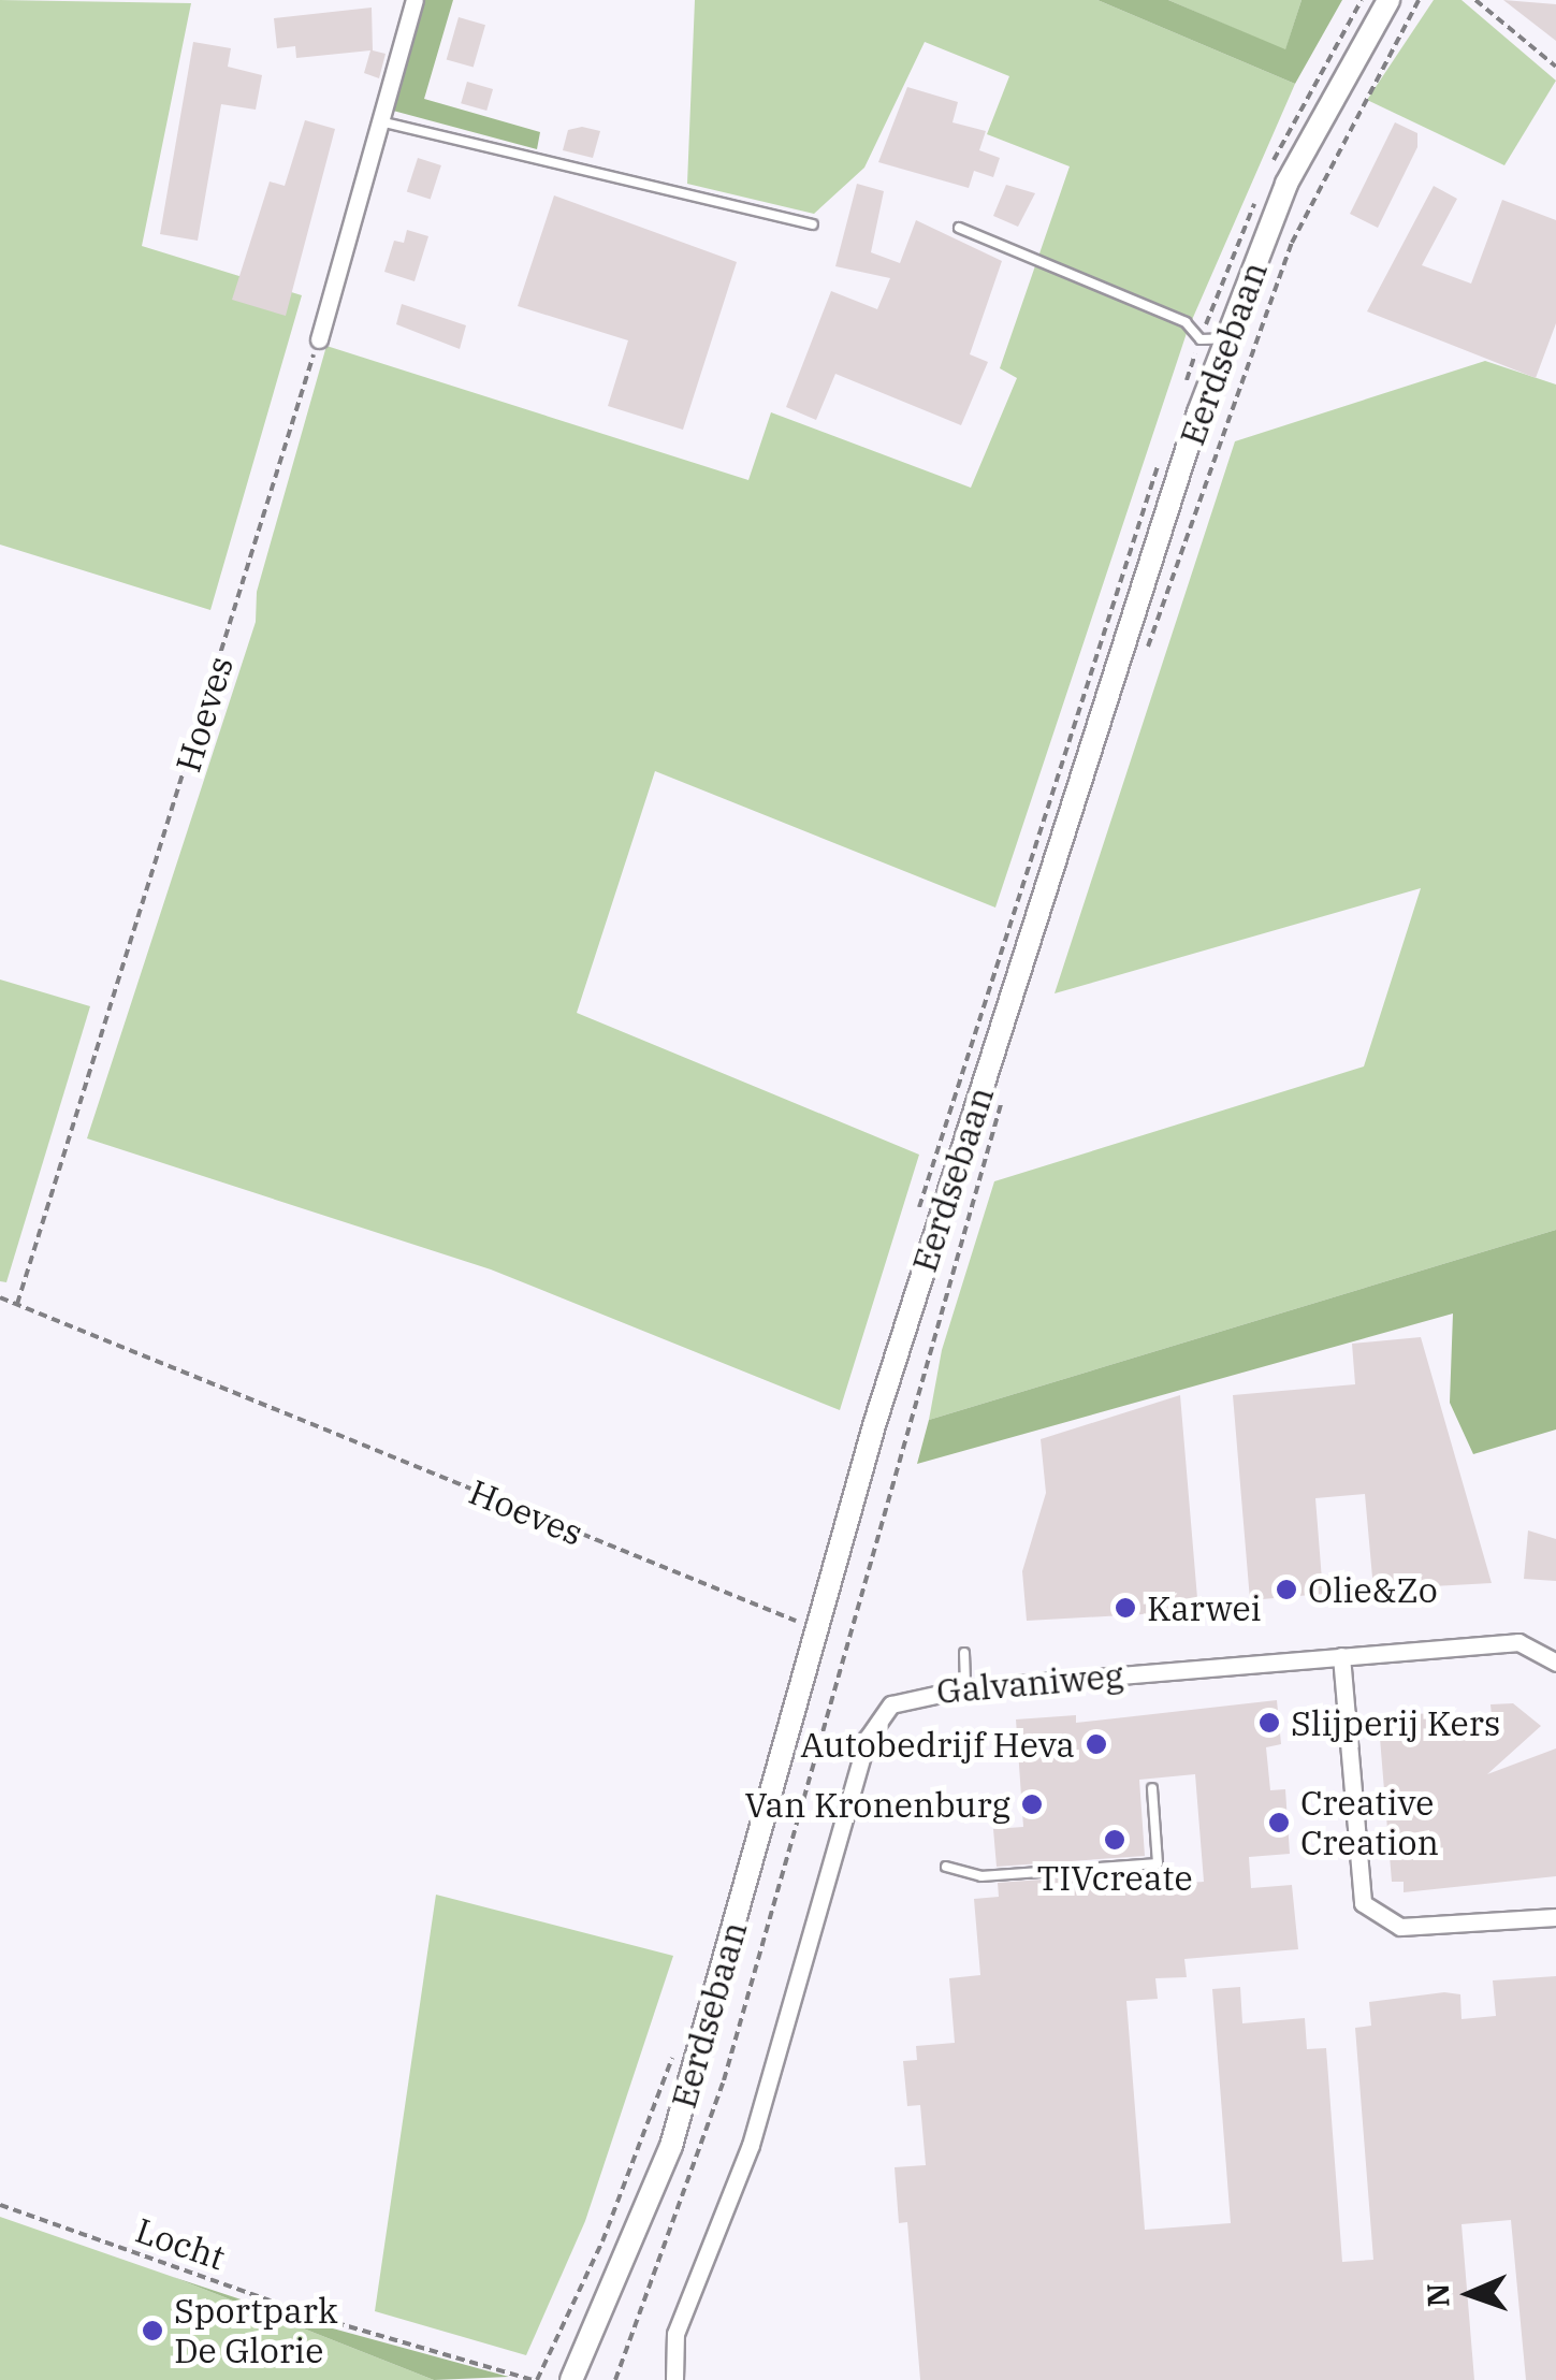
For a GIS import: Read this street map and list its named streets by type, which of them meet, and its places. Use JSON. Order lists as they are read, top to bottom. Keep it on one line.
{"streets":{"main road":["Eerdsebaan"],"street":["Galvaniweg"],"path":["Hoeves","Locht"]},"places":["Olie&Zo","Karwei","Slijperij Kers","Autobedrijf Heva","Van Kronenburg","Creative Creation","TIVcreate","Sportpark De Glorie"],"north":"left"}
